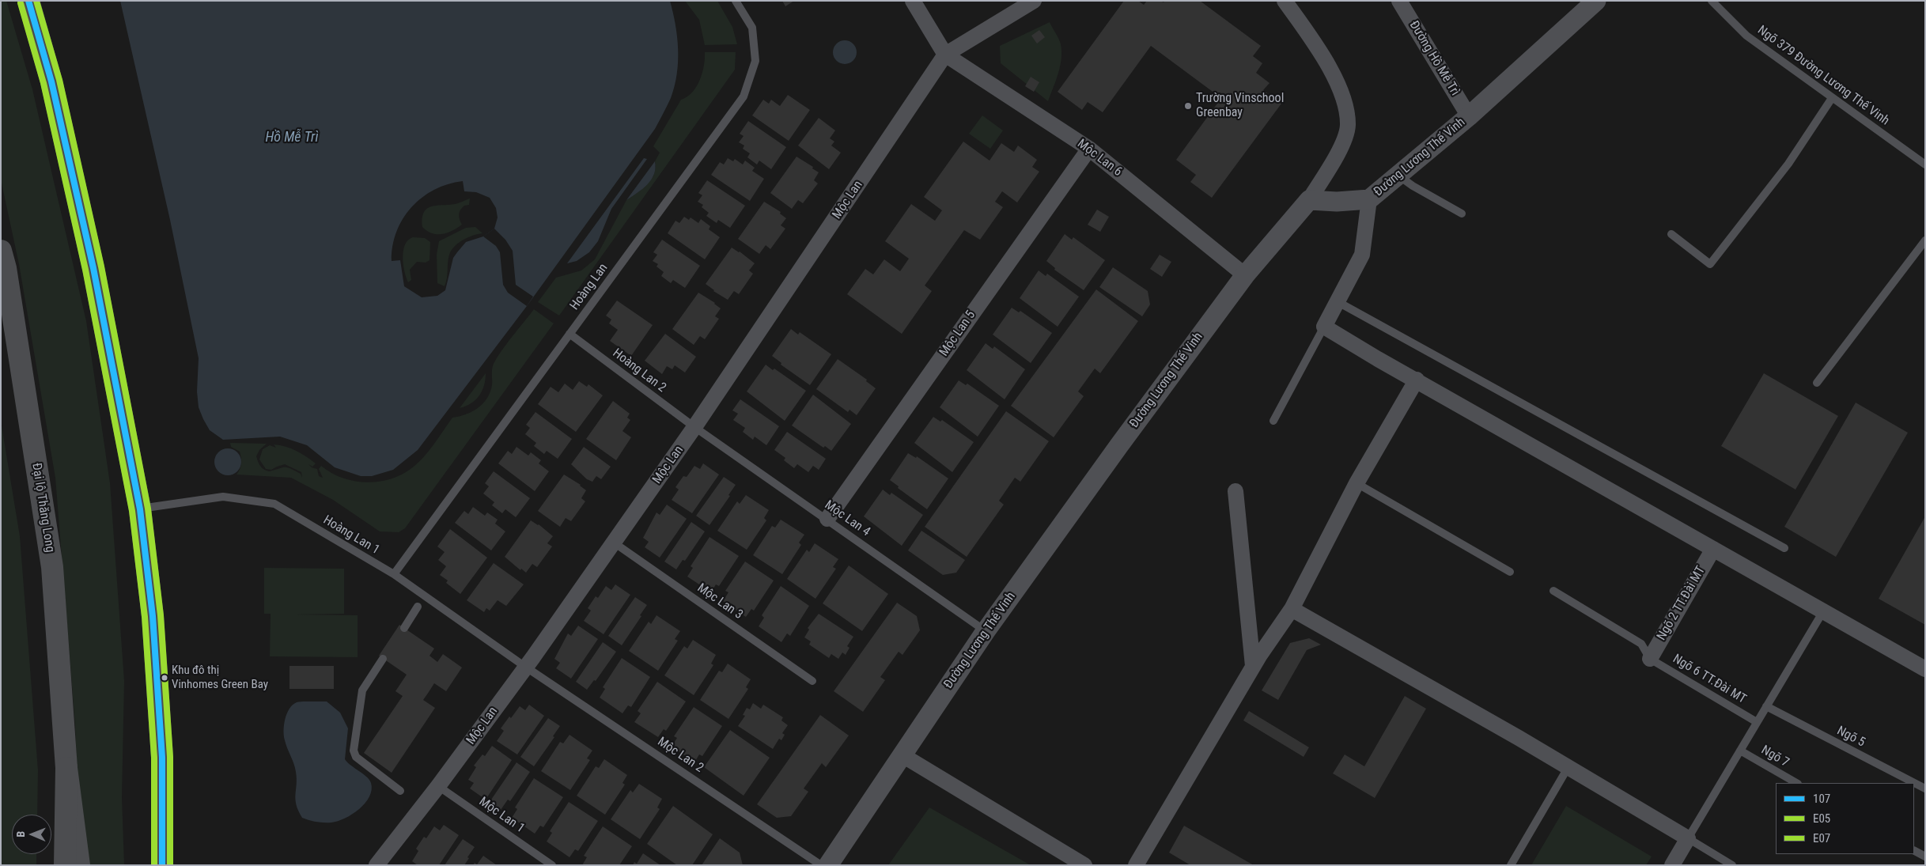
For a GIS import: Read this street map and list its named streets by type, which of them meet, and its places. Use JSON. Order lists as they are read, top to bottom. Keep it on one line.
{"streets":{"main road":["Đại lộ Thăng Long"],"street":["Đường Hồ Mễ Trì","Đường Lương Thế Vinh","Mộc Lan 6","Mộc Lan","Mộc Lan 5","Ngõ 2 TT.Đài MT"],"lane":["Ngõ 379 Đường Lương Thế Vinh","Hoàng Lan","Hoàng Lan 2","Mộc Lan 4","Hoàng Lan 1","Mộc Lan 3","Ngõ 6 TT.Đài MT","Ngõ 5","Mộc Lan 2","Ngõ 7","Mộc Lan 1"]},"crossings":[["Đường Hồ Mễ Trì","Đường Lương Thế Vinh"],["Đường Lương Thế Vinh","Mộc Lan 6"],["Đường Lương Thế Vinh","Mộc Lan 4"],["Mộc Lan 6","Mộc Lan"],["Mộc Lan 6","Mộc Lan 5"],["Mộc Lan","Hoàng Lan 2"],["Mộc Lan","Mộc Lan 4"],["Mộc Lan","Hoàng Lan 1"],["Mộc Lan","Mộc Lan 3"],["Mộc Lan","Mộc Lan 2"],["Mộc Lan","Mộc Lan 1"],["Hoàng Lan","Hoàng Lan 2"],["Hoàng Lan","Hoàng Lan 1"],["Mộc Lan 5","Mộc Lan 4"],["Hoàng Lan 2","Mộc Lan 4"],["Hoàng Lan 1","Mộc Lan 2"],["Ngõ 2 TT.Đài MT","Ngõ 6 TT.Đài MT"]],"water":["Hồ Mễ Trì"],"places":["Trường Vinschool Greenbay","Khu đô thị Vinhomes Green Bay"],"lines":["transit line 107","transit line E07","transit line E05"],"legend":["107","E05","E07"],"north":"left"}
